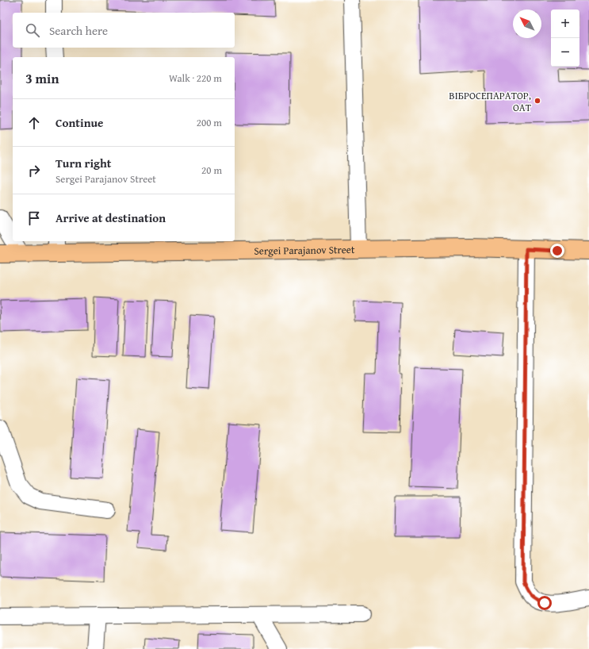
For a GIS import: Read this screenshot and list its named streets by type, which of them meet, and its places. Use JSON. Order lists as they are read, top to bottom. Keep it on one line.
{"streets":{"main road":["Sergei Parajanov Street"]},"places":["ВІБРОСЕПАРАТОР, ОАТ"],"north":"top left","page":{"map_buttons":["+","−"],"search":"Search here","heading":["3 min","Walk · 220 m"],"list":[["Continue","200 m"],["Turn right","Sergei Parajanov Street","20 m"],"Arrive at destination"]}}
